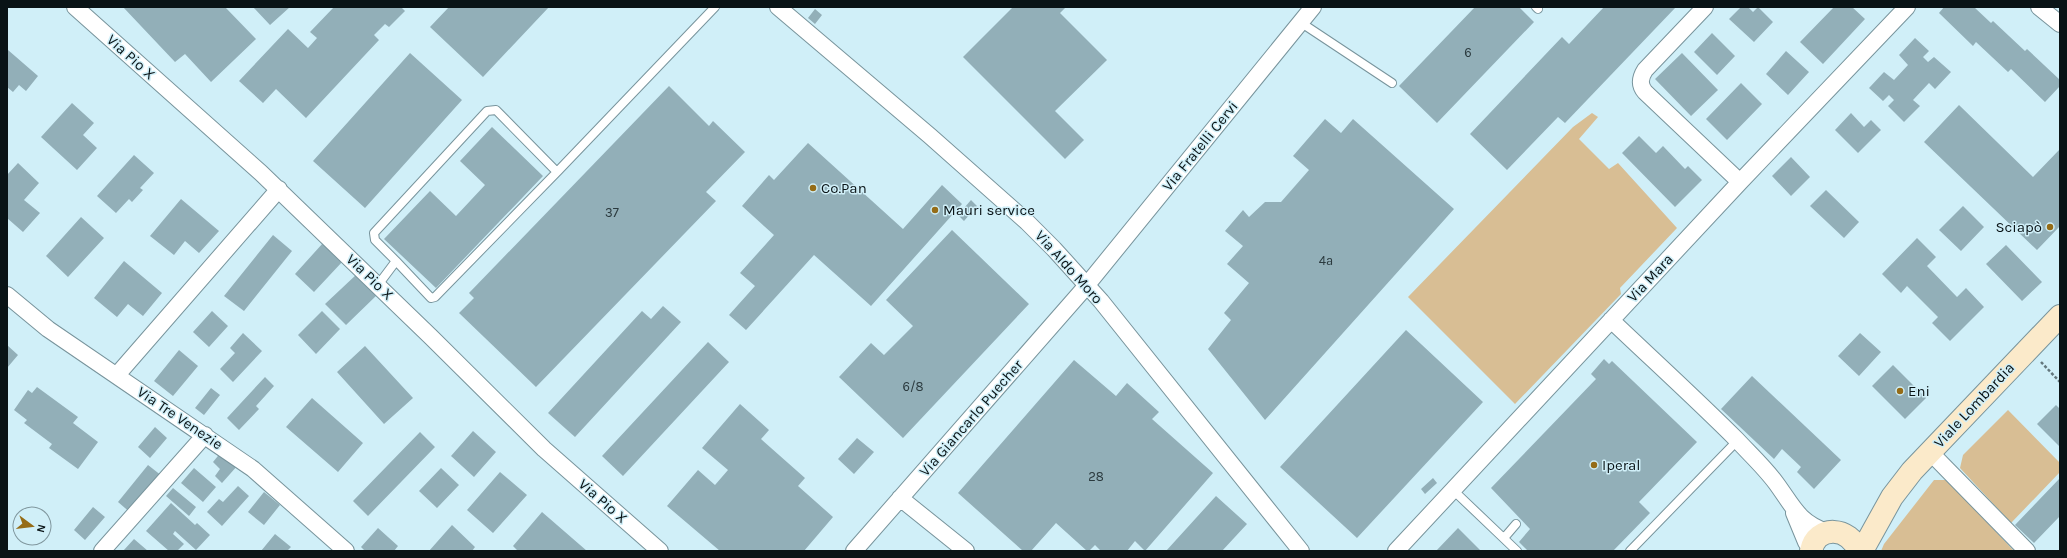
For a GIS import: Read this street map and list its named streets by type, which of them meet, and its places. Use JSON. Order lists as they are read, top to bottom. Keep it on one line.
{"streets":{"main road":["Viale Lombardia"],"street":["Via Pio X","Via Fratelli Cervi","Via Aldo Moro","Via Mara","Via Tre Venezie","Via Giancarlo Puecher"]},"crossings":[["Via Fratelli Cervi","Via Aldo Moro"],["Via Fratelli Cervi","Via Giancarlo Puecher"],["Via Aldo Moro","Via Giancarlo Puecher"]],"places":["Co.Pan","Mauri service","Sciapò","Eni","Iperal"],"house_numbers":["6","37","4a","6/8","28"],"north":"right"}
